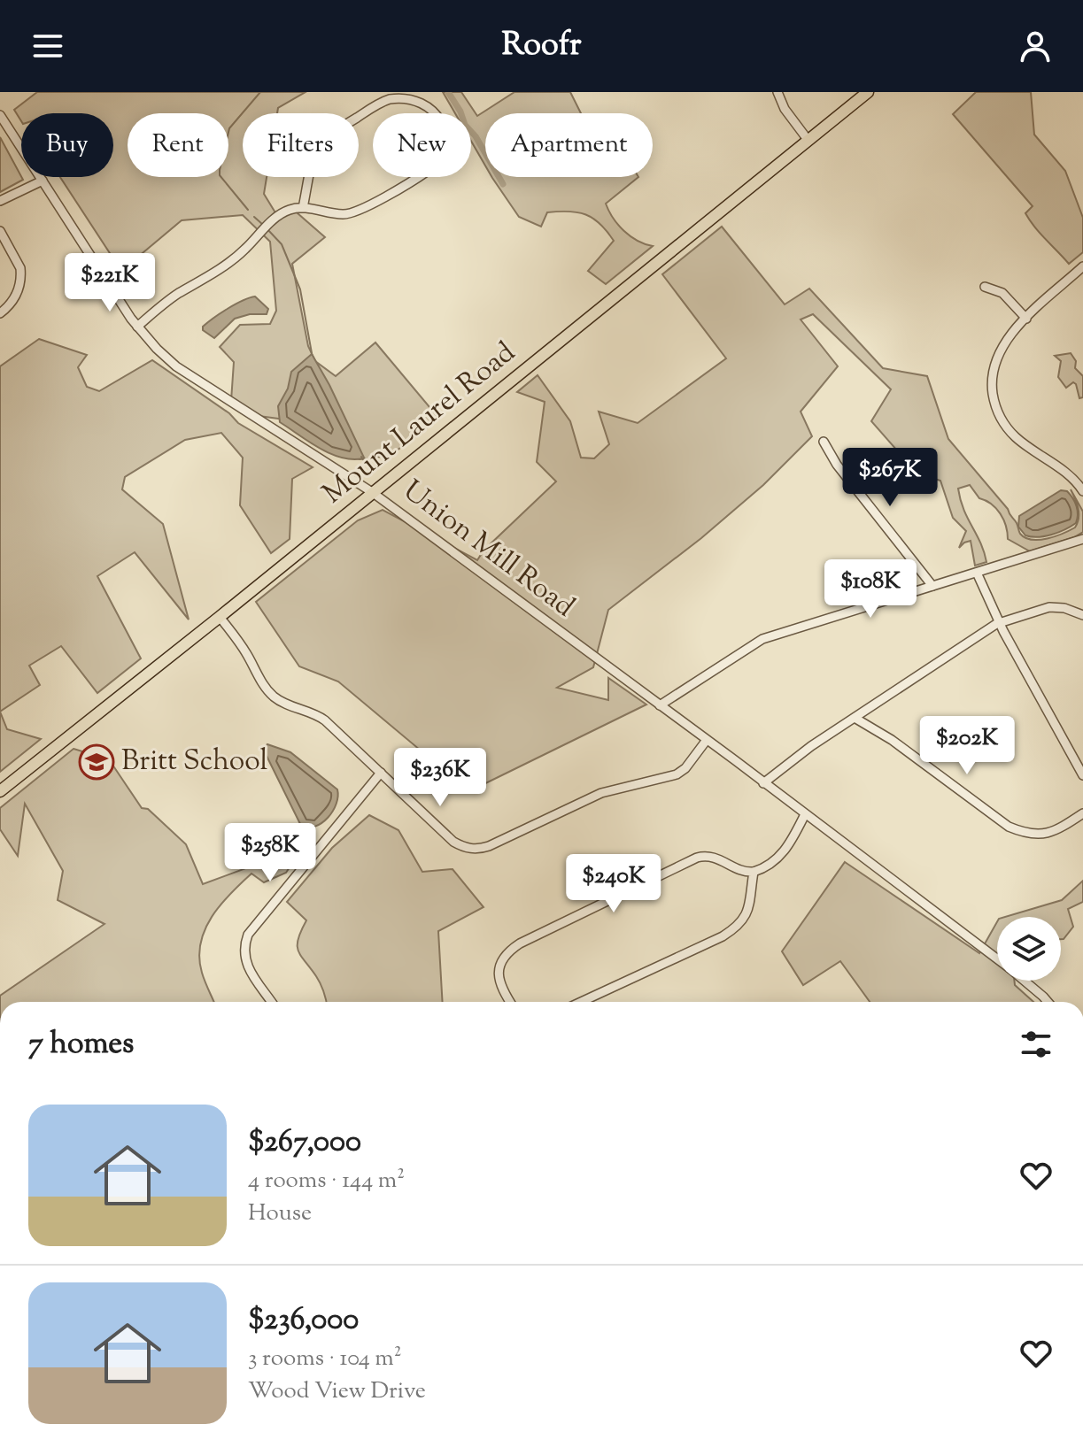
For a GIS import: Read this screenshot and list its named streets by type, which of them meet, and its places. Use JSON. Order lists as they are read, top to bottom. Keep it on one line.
{"streets":{"main road":["Mount Laurel Road"],"street":["Union Mill Road"]},"crossings":[["Mount Laurel Road","Union Mill Road"]],"places":{"school or university":["Britt School"]},"page":{"header":"Roofr","chip":["Buy","Rent","Filters","New","Apartment"],"price":["$221K","$267K","$108K","$202K","$236K","$258K","$240K"],"heading":"7 homes","list":[{"name":"$267,000","note":"4 rooms · 144 m² · House"},{"name":"$236,000","note":"3 rooms · 104 m² · Wood View Drive"}]}}
